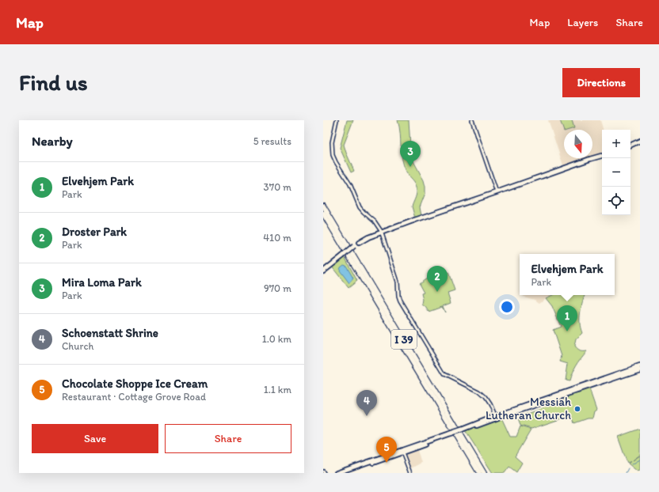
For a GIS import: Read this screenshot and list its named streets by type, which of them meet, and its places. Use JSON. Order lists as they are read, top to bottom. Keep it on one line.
{"streets":{"highway":["I 39"]},"places":["Messiah Lutheran Church"],"north":"bottom","page":{"header":"Map","nav":["Map","Layers","Share"],"buttons":["Directions",["Save","Share"]],"title":"Find us","heading":["Nearby","5 results"],"map_buttons":["+","−"],"pins":["3","2","1","4","5"],"list":[{"mark":"1","name":"Elvehjem Park","note":"Park","value":"370 m"},{"mark":"2","name":"Droster Park","note":"Park","value":"410 m"},{"mark":"3","name":"Mira Loma Park","note":"Park","value":"970 m"},{"mark":"4","name":"Schoenstatt Shrine","note":"Church","value":"1.0 km"},{"mark":"5","name":"Chocolate Shoppe Ice Cream","note":"Restaurant · Cottage Grove Road","value":"1.1 km"}],"popup":["Elvehjem Park","Park"]}}
